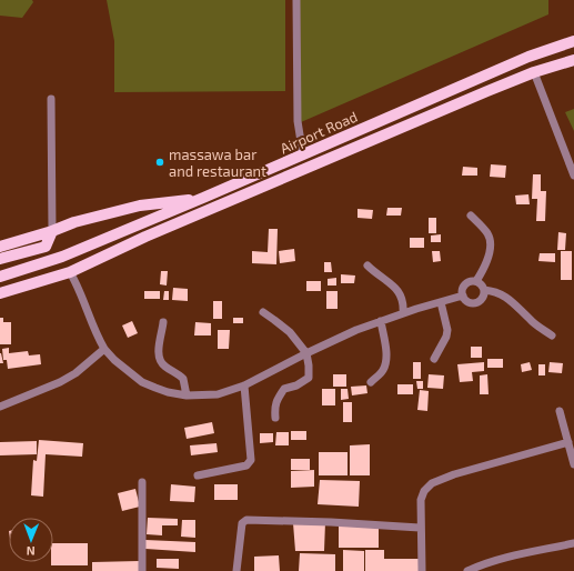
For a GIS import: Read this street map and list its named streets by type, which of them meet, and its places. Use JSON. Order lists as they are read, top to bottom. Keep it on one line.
{"streets":{"main road":["Airport Road"]},"places":["massawa bar and restaurant"],"north":"bottom"}
